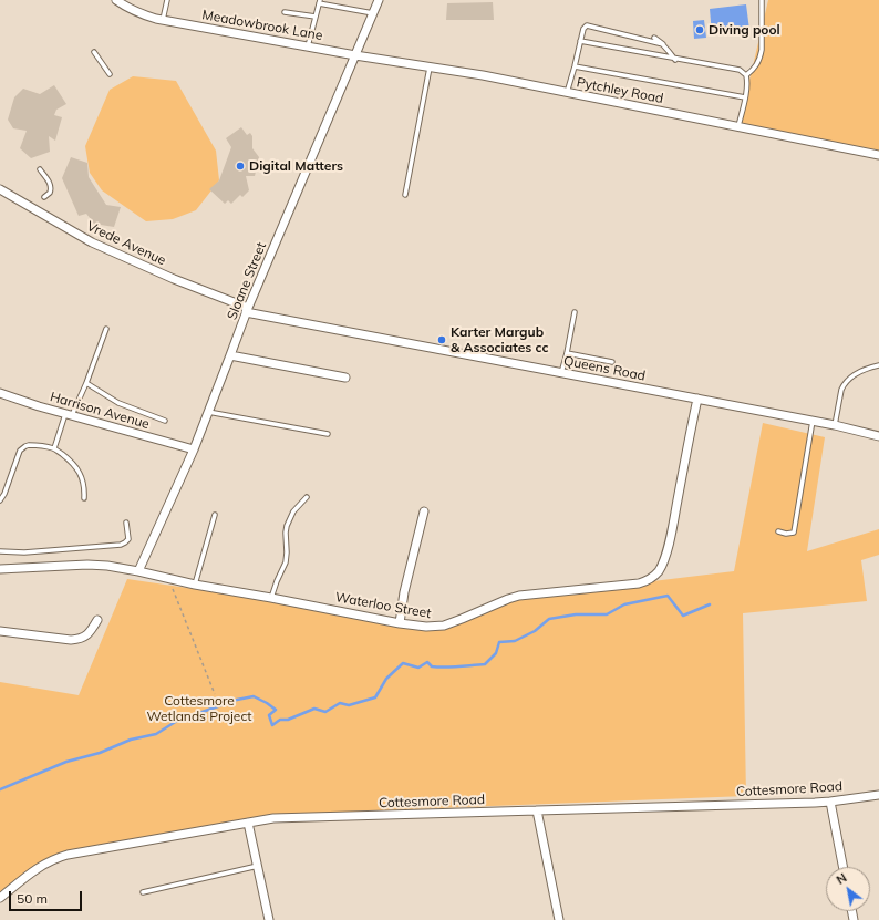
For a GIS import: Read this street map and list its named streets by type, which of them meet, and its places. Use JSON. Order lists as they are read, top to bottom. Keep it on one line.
{"streets":{"street":["Meadowbrook Lane","Pytchley Road","Vrede Avenue","Sloane Street","Queens Road","Harrison Avenue","Waterloo Street","Cottesmore Road"]},"crossings":[["Meadowbrook Lane","Pytchley Road"],["Meadowbrook Lane","Sloane Street"],["Pytchley Road","Sloane Street"],["Vrede Avenue","Sloane Street"],["Vrede Avenue","Queens Road"],["Sloane Street","Queens Road"],["Sloane Street","Harrison Avenue"],["Sloane Street","Waterloo Street"],["Queens Road","Waterloo Street"]],"parks":["Cottesmore Wetlands Project"],"places":["Diving pool","Digital Matters","Karter Margub & Associates cc"],"scale_bar":"50 m","north":"top left"}
